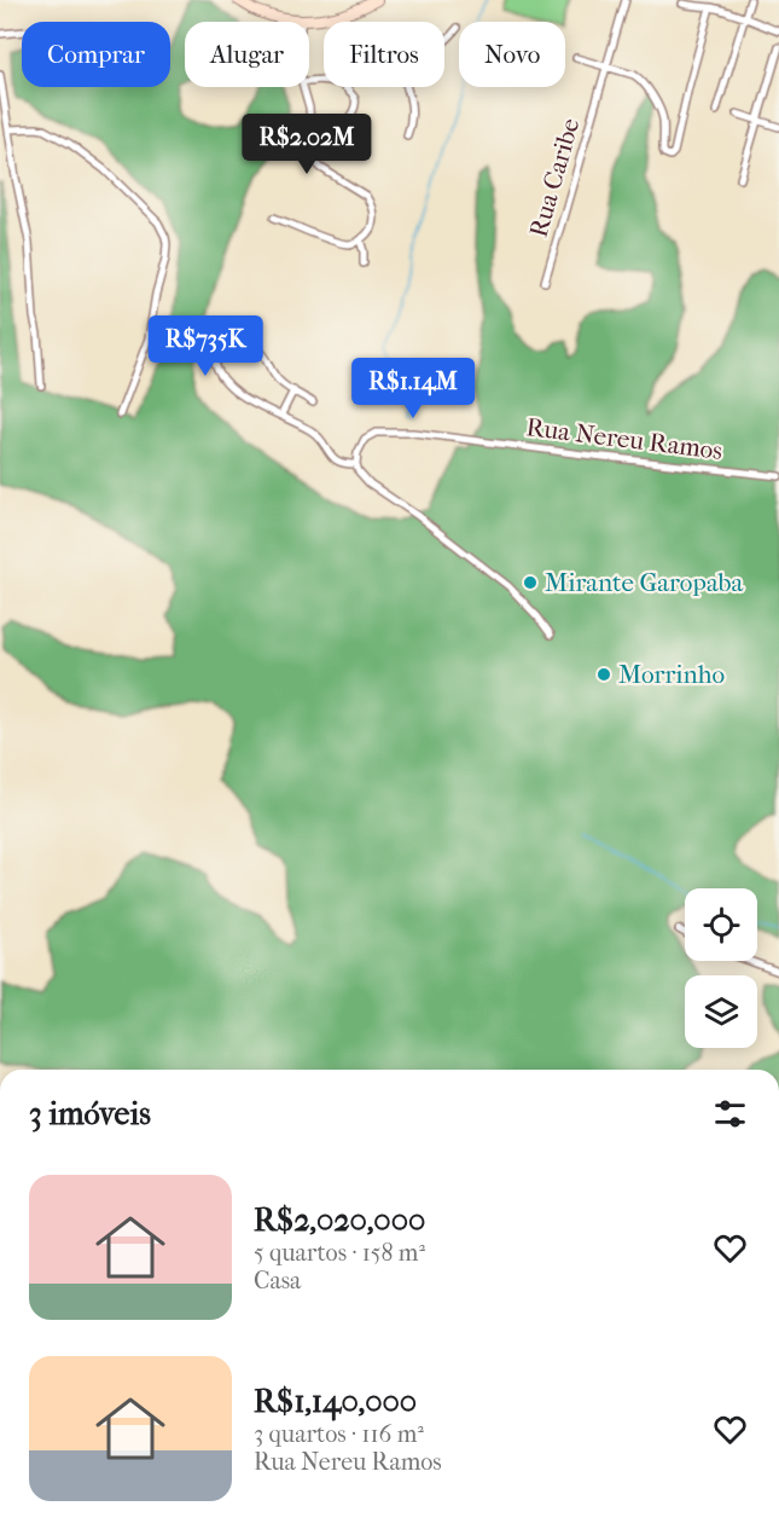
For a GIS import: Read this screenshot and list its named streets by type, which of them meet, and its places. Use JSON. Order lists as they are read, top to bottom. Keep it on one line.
{"streets":{"street":["Rua Caribe","Rua Nereu Ramos"]},"places":["Mirante Garopaba","Morrinho"],"page":{"chip":["Comprar","Alugar","Filtros","Novo"],"price":["R$2.02M","R$735K","R$1.14M"],"heading":"3 imóveis","list":[{"name":"R$2,020,000","note":"5 quartos · 158 m² · Casa"},{"name":"R$1,140,000","note":"3 quartos · 116 m² · Rua Nereu Ramos"}]}}
